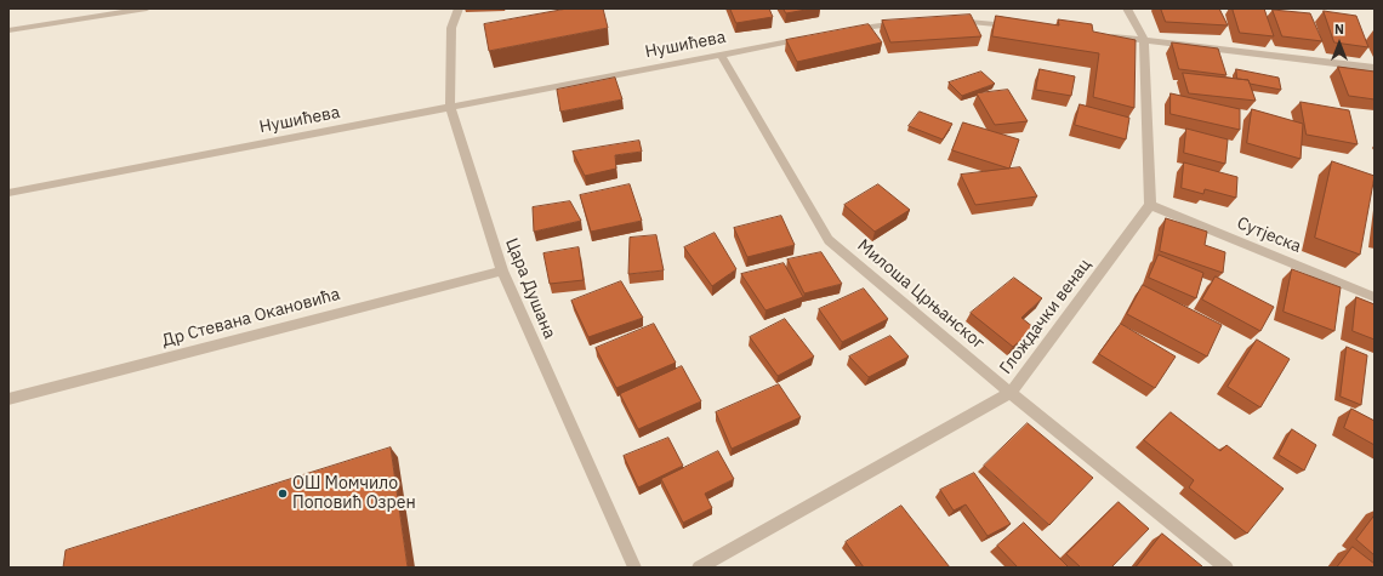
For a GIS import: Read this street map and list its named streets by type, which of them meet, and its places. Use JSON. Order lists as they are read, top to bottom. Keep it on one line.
{"streets":{"street":["Нушићева","Сутјеска","Цара Душана","Милоша Црњанског","Глождачки венац","Др Стевана Окановића"]},"crossings":[["Нушићева","Цара Душана"],["Нушићева","Милоша Црњанског"],["Сутјеска","Глождачки венац"],["Цара Душана","Др Стевана Окановића"],["Милоша Црњанског","Глождачки венац"]],"places":["ОШ Момчило Поповић Озрен"],"north":"top"}
